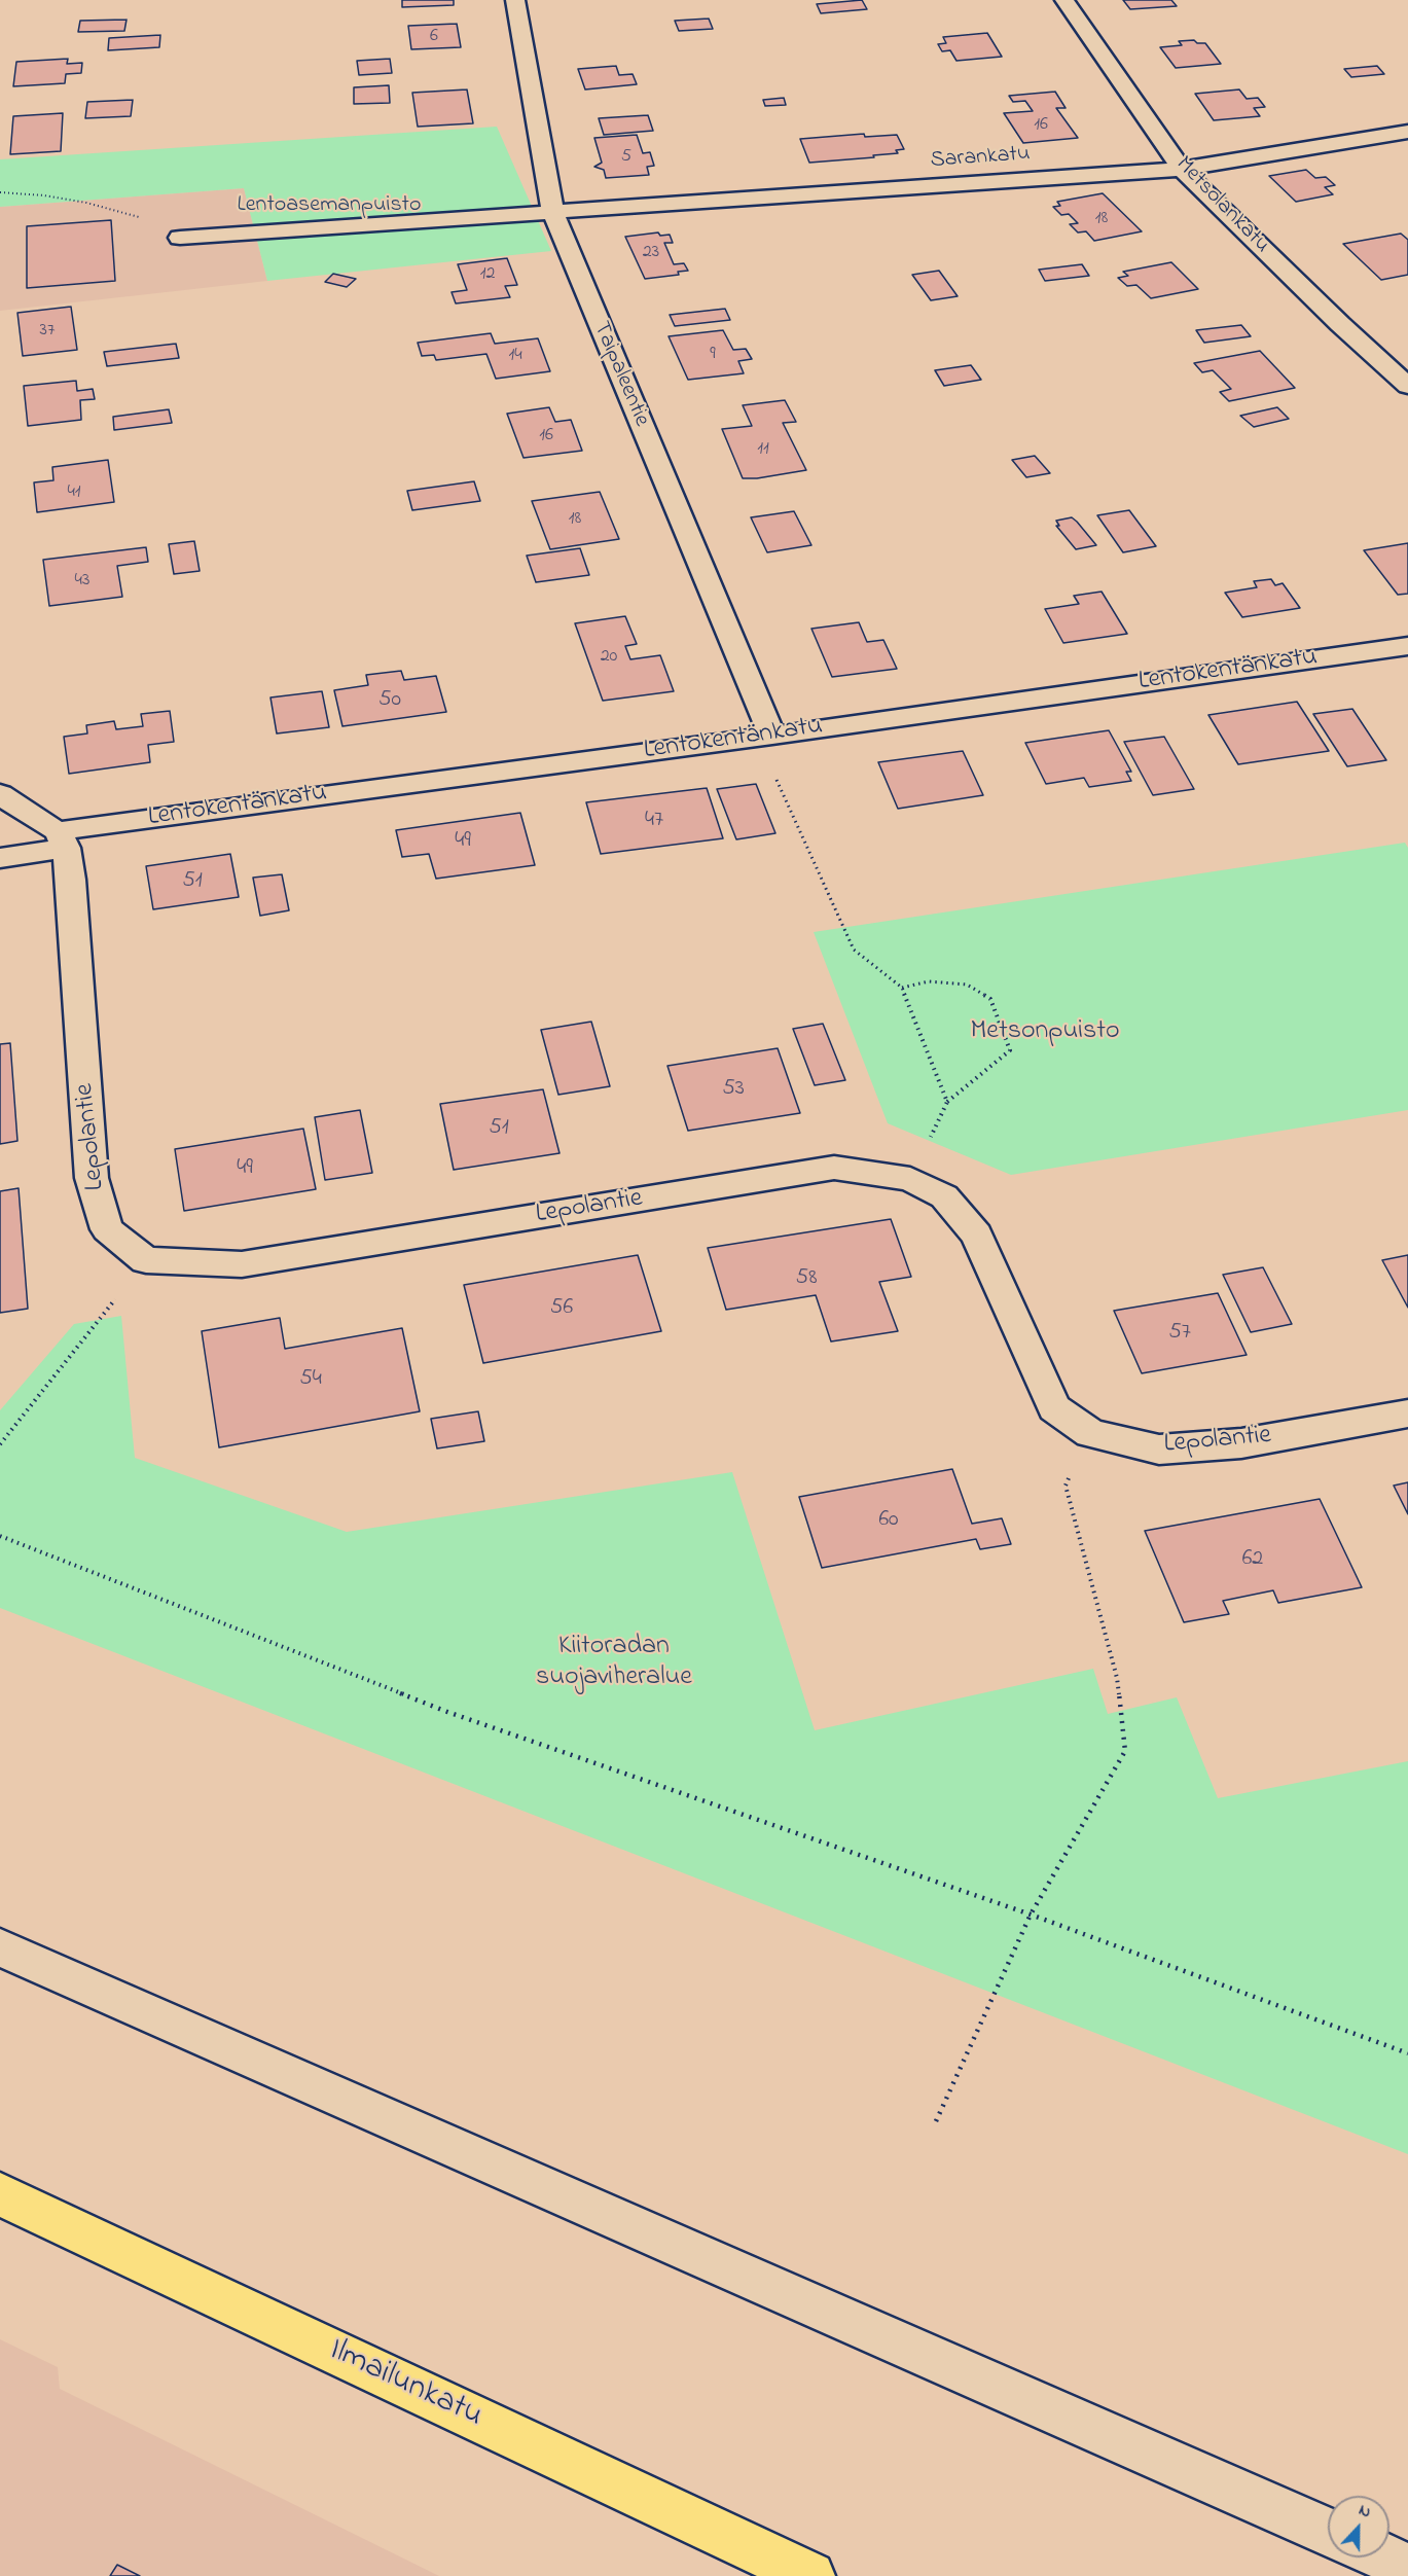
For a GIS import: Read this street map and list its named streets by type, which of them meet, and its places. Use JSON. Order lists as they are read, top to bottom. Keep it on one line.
{"streets":{"main road":["Ilmailunkatu"],"street":["Sarankatu","Metsolankatu","Taipaleentie","Lentokentänkatu","Lepolantie"]},"crossings":[["Sarankatu","Metsolankatu"],["Sarankatu","Taipaleentie"],["Taipaleentie","Lentokentänkatu"],["Lentokentänkatu","Lepolantie"]],"parks":["Lentoasemanpuisto","Metsonpuisto","Kiitoradan suojaviheralue"],"house_numbers":["6","16","5","18","23","12","37","9","14","16","11","41","18","43","20","50","47","49","51","53","51","49","58","56","57","54","60","62"],"north":"top"}
